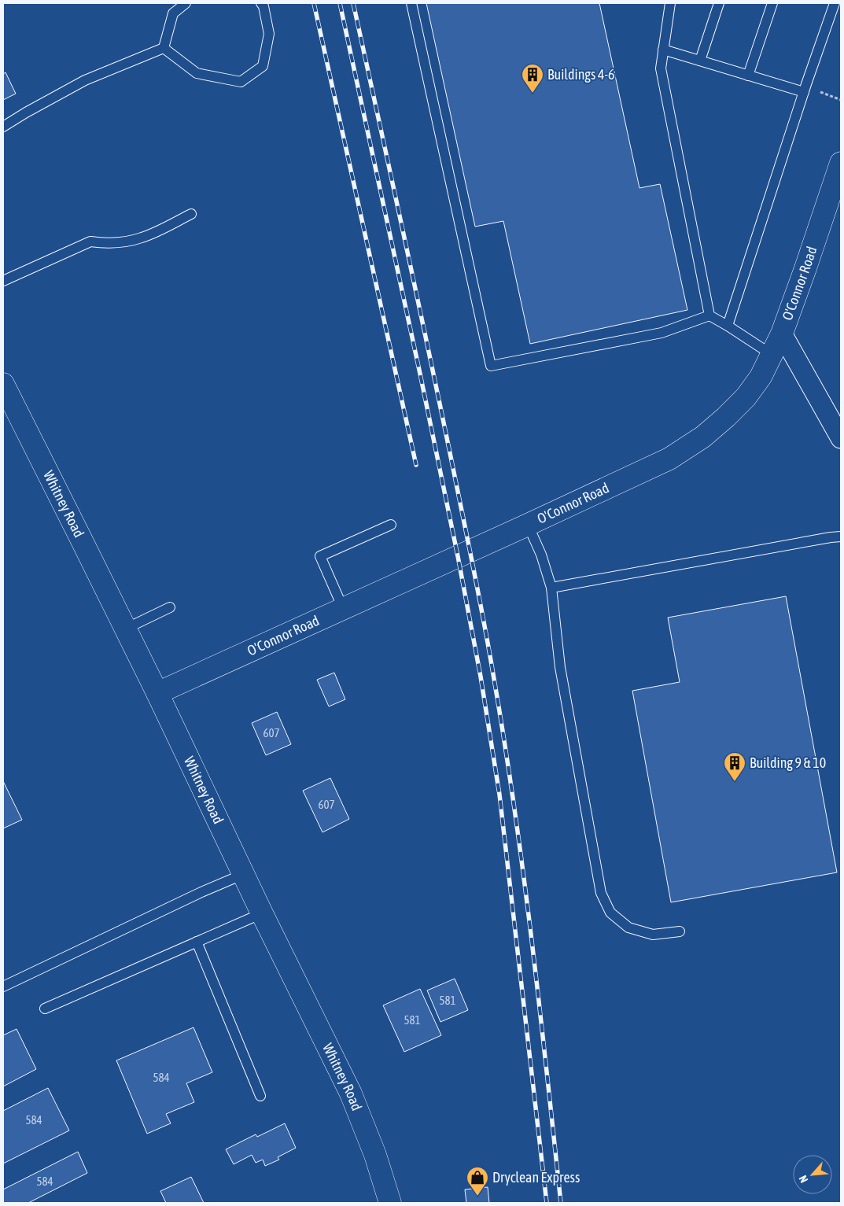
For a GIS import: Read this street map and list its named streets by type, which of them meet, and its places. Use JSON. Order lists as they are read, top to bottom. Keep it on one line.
{"streets":{"street":["O'Connor Road","Whitney Road"]},"crossings":[["O'Connor Road","Whitney Road"]],"places":{"building":["Buildings 4-6","Building 9 & 10"],"shop":["Dryclean Express"]},"house_numbers":["607","607","581","581","584","584","584"],"north":"bottom left"}
